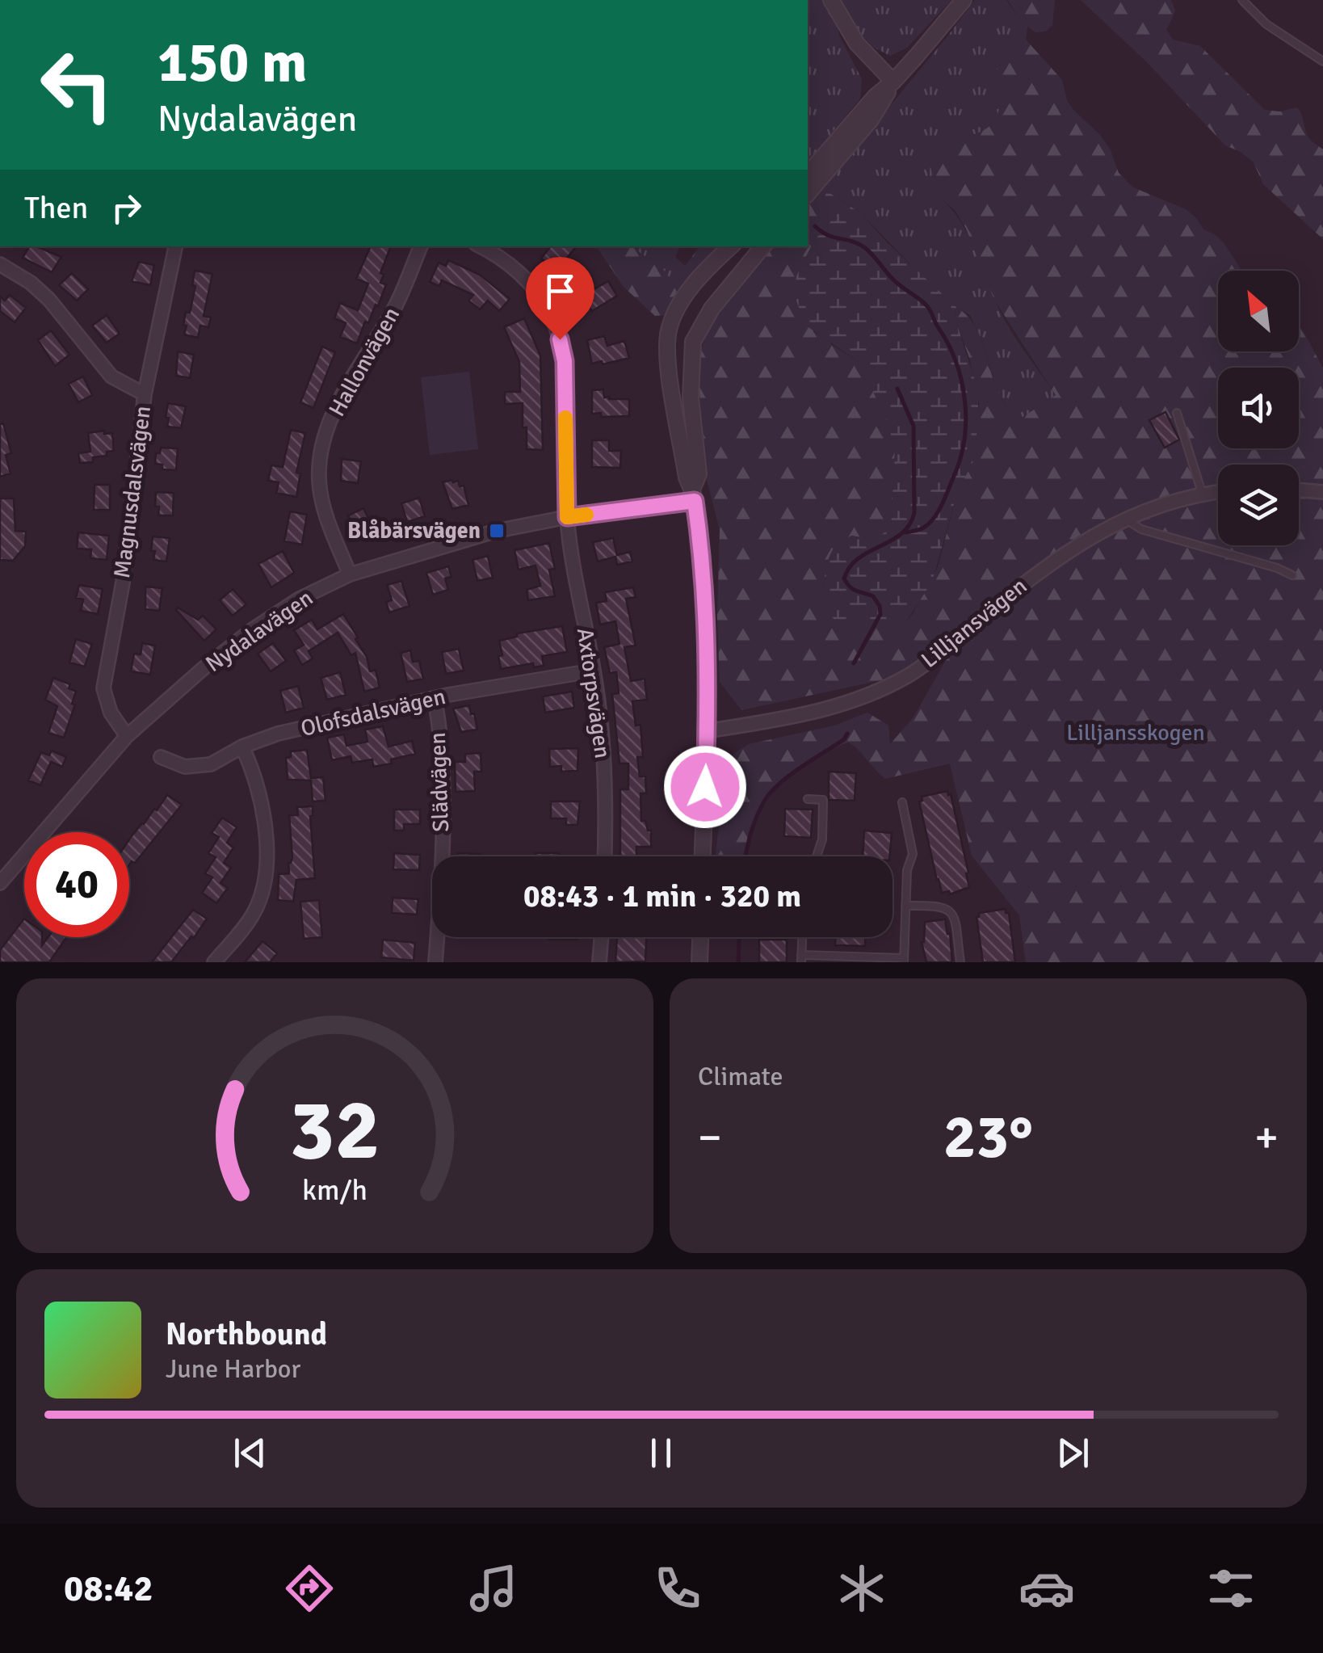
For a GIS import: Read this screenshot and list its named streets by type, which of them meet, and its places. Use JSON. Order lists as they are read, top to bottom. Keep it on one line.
{"streets":{"street":["Hallonvägen","Magnusdalsvägen","Lilljansvägen","Nydalavägen","Axtorpsvägen","Olofsdalsvägen","Slädvägen"]},"crossings":[["Hallonvägen","Nydalavägen"],["Magnusdalsvägen","Nydalavägen"],["Nydalavägen","Axtorpsvägen"],["Axtorpsvägen","Olofsdalsvägen"],["Olofsdalsvägen","Slädvägen"]],"parks":["Lilljansskogen"],"places":{"transit":["Blåbärsvägen"]},"north":"top left","page":{"turn":["150 m","Nydalavägen"],"then":"Then","limit":"40","trip":"08:43 · 1 min · 320 m","tile":"Climate","heat":["−","23°","+"],"song":["Northbound","June Harbor"],"tabs":"08:42","gauge":["32","km/h"]}}
